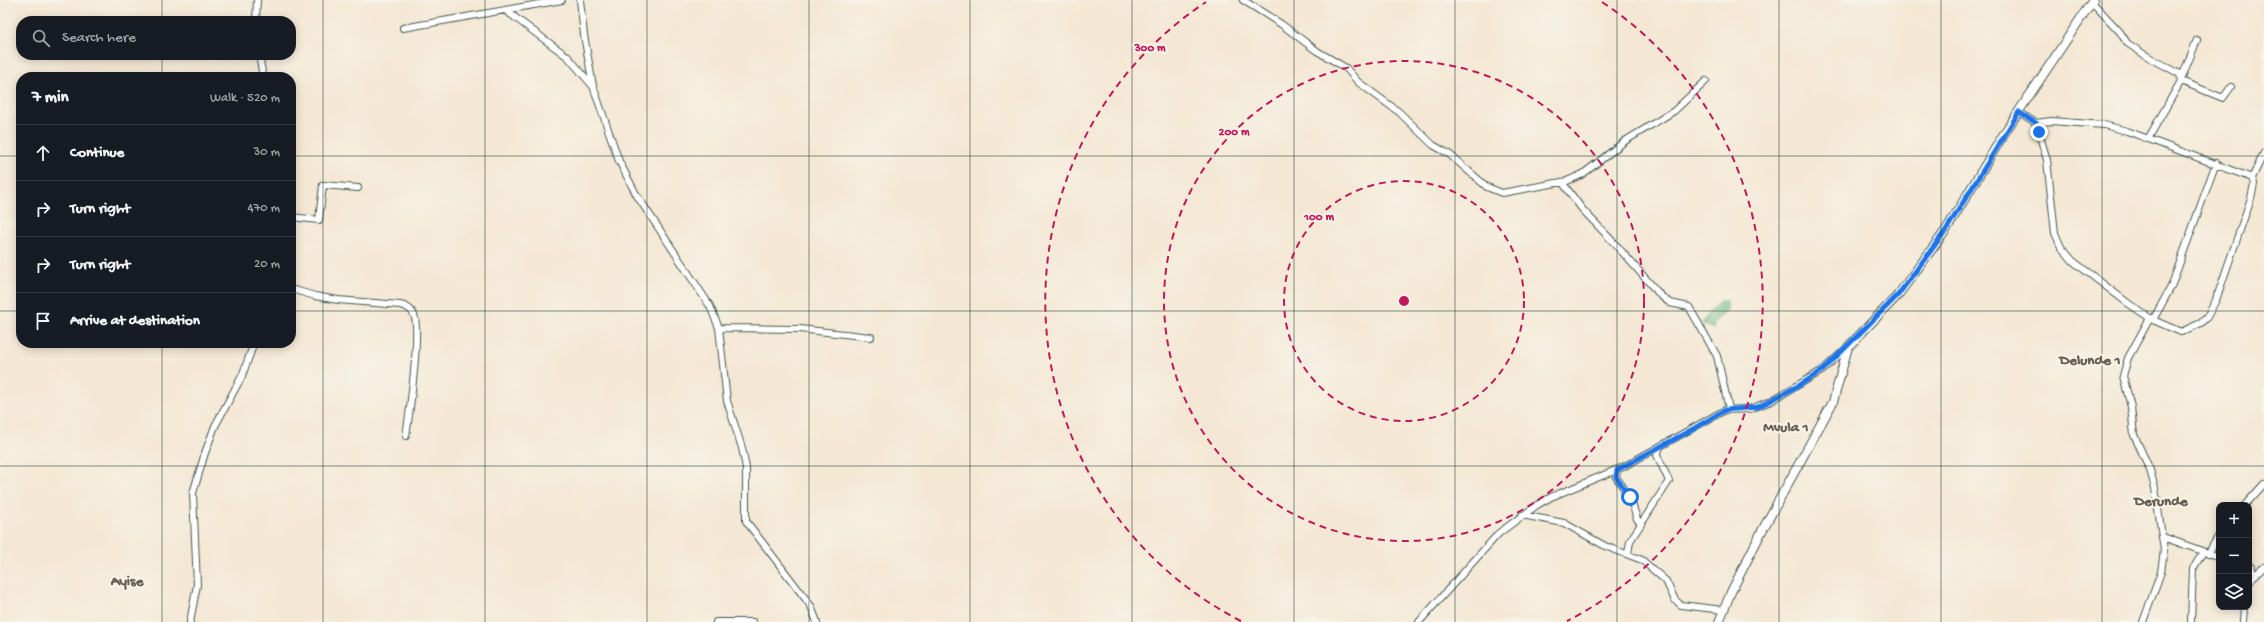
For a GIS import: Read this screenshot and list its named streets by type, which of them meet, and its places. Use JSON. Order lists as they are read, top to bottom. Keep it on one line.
{"districts":["Delunde 1","Mvula 1","Derunde","Ayise"],"page":{"search":"Search here","heading":["7 min","Walk · 520 m"],"list":[["Continue","30 m"],["Turn right","470 m"],["Turn right","20 m"],"Arrive at destination"],"map_buttons":["+","−"]},"rings":["300 m","200 m","100 m"]}
